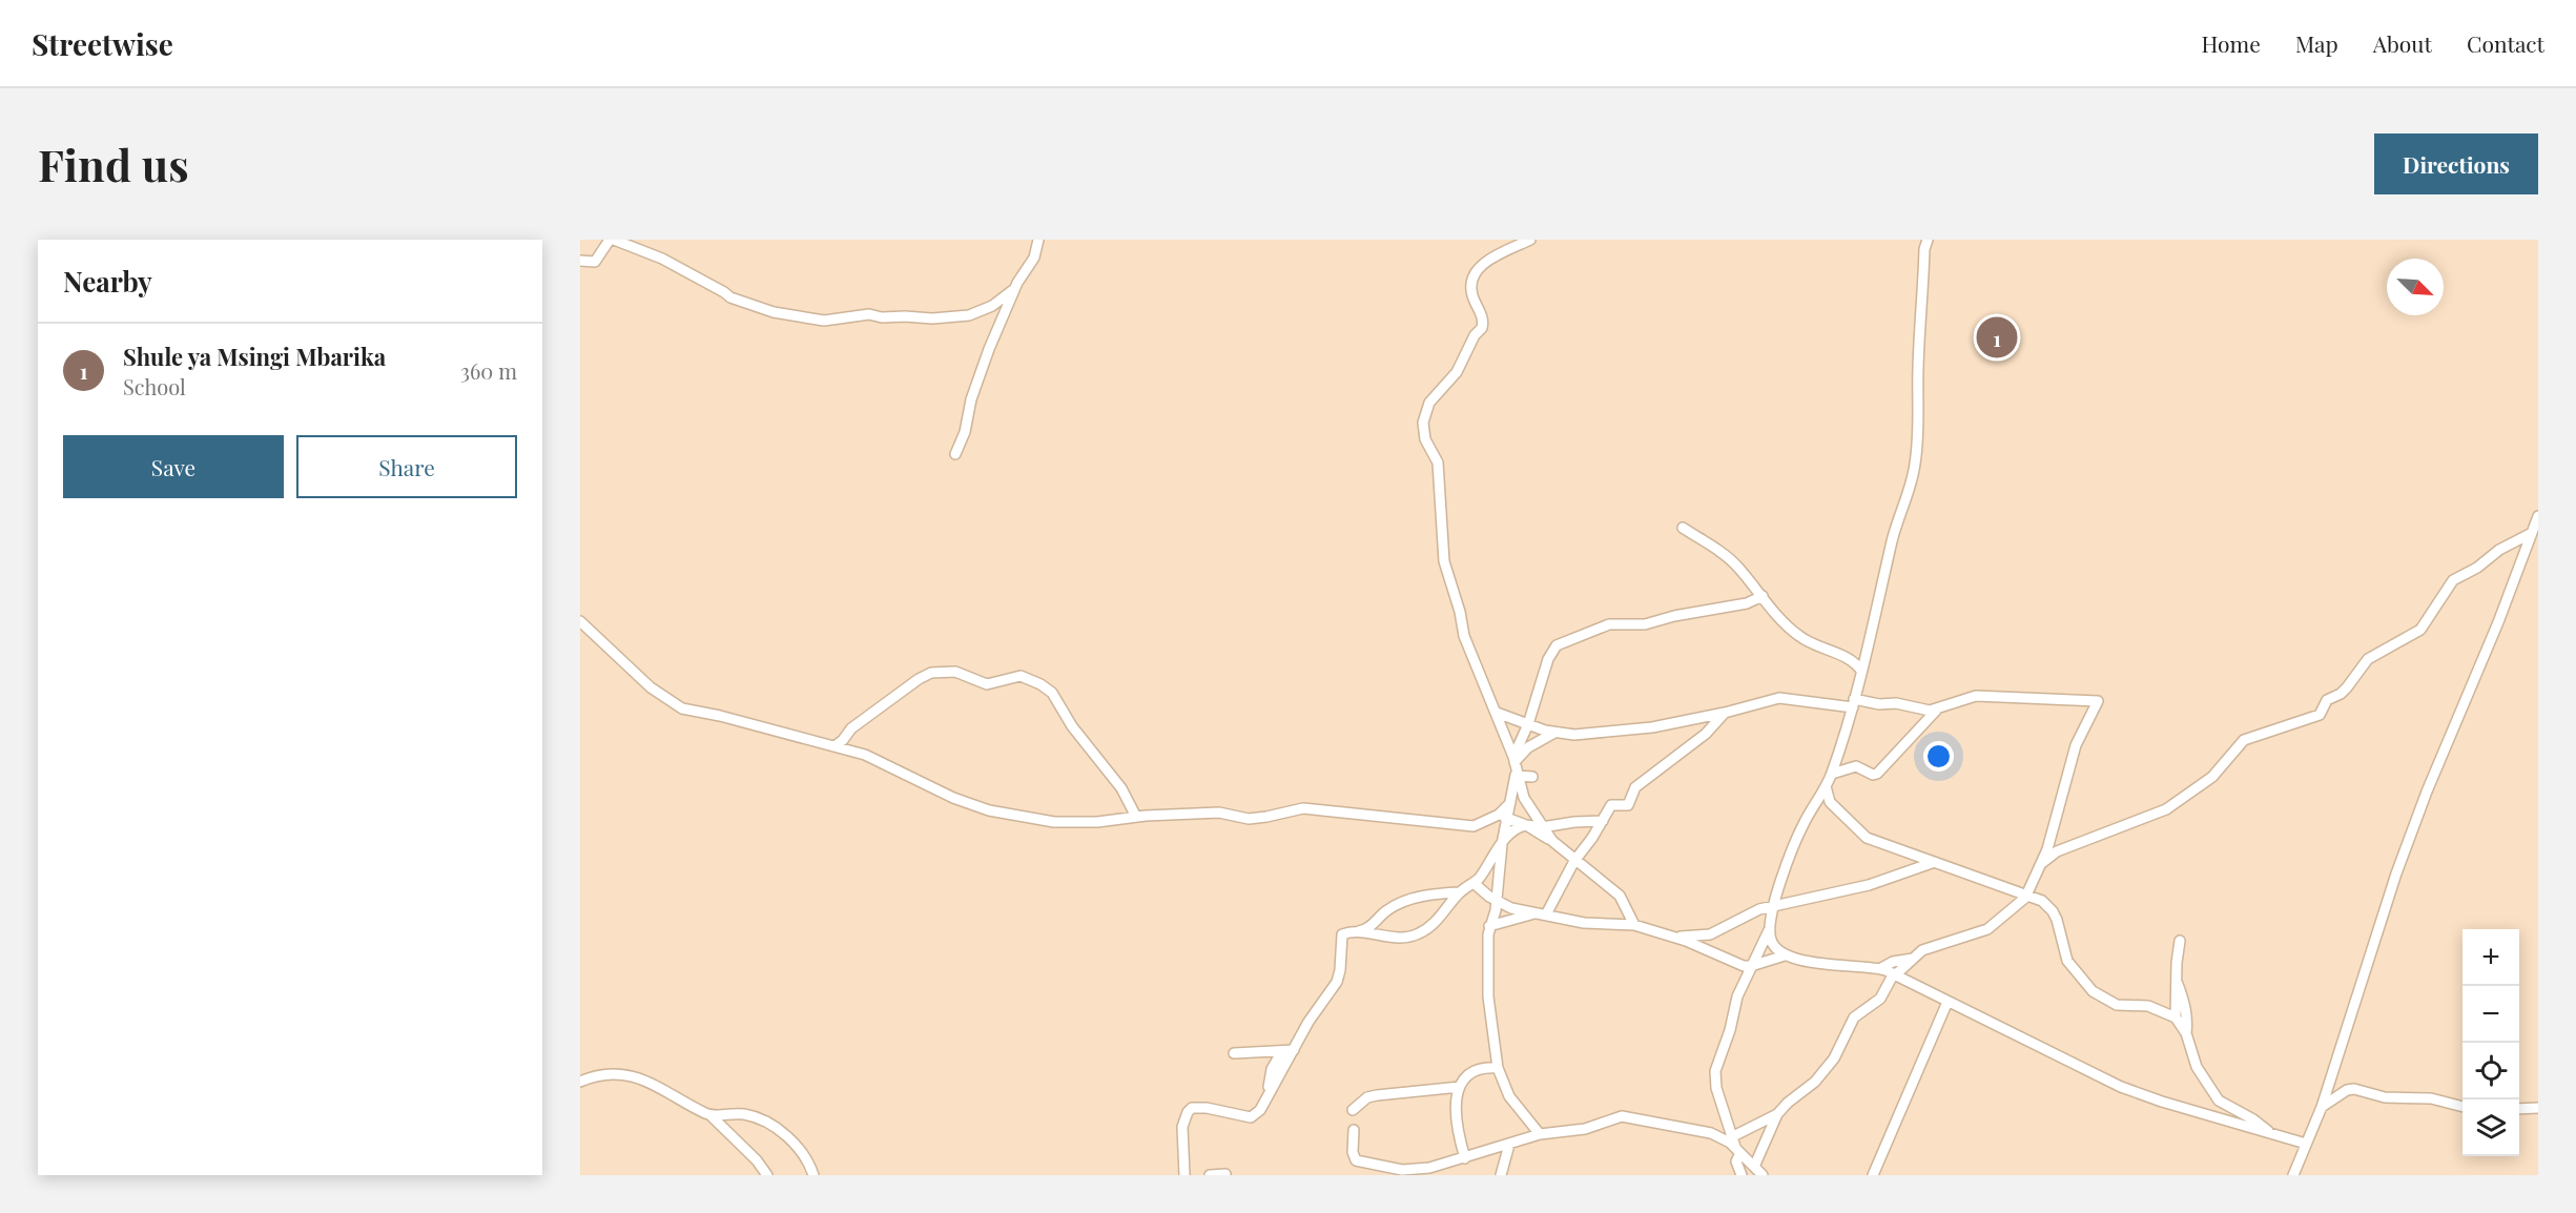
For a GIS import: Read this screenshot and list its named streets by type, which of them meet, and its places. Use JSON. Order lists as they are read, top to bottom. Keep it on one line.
{"north":"bottom right","page":{"header":"Streetwise","nav":["Home","Map","About","Contact"],"buttons":["Directions",["Save","Share"]],"title":"Find us","heading":"Nearby","pins":"1","list":[{"mark":"1","name":"Shule ya Msingi Mbarika","note":"School","value":"360 m"}],"map_buttons":["+","−"]}}
